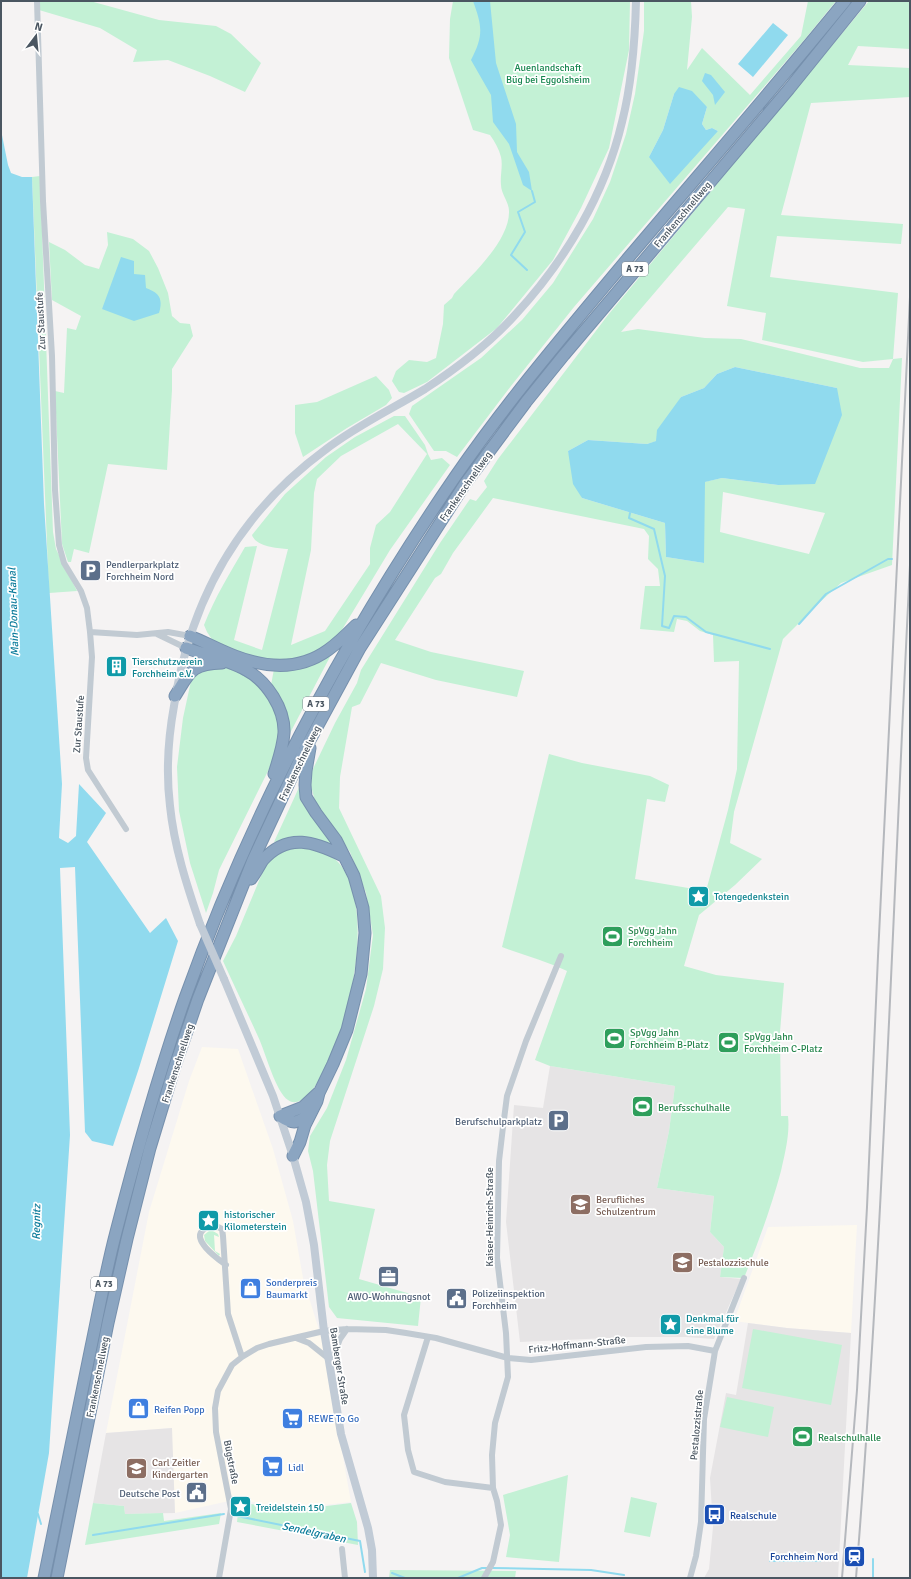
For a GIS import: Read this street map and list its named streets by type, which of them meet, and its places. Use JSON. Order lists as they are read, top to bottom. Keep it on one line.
{"streets":{"highway":["Frankenschnellweg","A 73"],"main road":["Bamberger Straße"],"street":["Zur Staustufe","Kaiser-Heinrich-Straße","Fritz-Hoffmann-Straße","Pestalozzistraße","Bügstraße"]},"crossings":[["Kaiser-Heinrich-Straße","Fritz-Hoffmann-Straße"],["Fritz-Hoffmann-Straße","Bamberger Straße"],["Fritz-Hoffmann-Straße","Pestalozzistraße"],["Fritz-Hoffmann-Straße","Bügstraße"],["Bamberger Straße","Bügstraße"]],"water":["Main-Donau-Kanal","Regnitz","Sendelgraben"],"parks":["Auenlandschaft Büg bei Eggolsheim"],"places":{"parking":["Pendlerparkplatz Forchheim Nord","Berufschulparkplatz"],"building":["Tierschutzverein Forchheim e.V."],"place":["Totengedenkstein","historischer Kilometerstein","Denkmal für eine Blume","Treidelstein 150"],"sports":["SpVgg Jahn Forchheim","SpVgg Jahn Forchheim B-Platz","SpVgg Jahn Forchheim C-Platz","Berufsschulhalle","Realschulhalle"],"school or university":["Berufliches Schulzentrum","Pestalozzischule","Carl Zeitler Kindergarten"],"office":["AWO-Wohnungsnot"],"shop":["Sonderpreis Baumarkt","Reifen Popp"],"public building":["Polizeiinspektion Forchheim","Deutsche Post"],"supermarket":["REWE To Go","Lidl"],"bus stop":["Realschule"],"station":["Forchheim Nord"]},"north":"top"}
